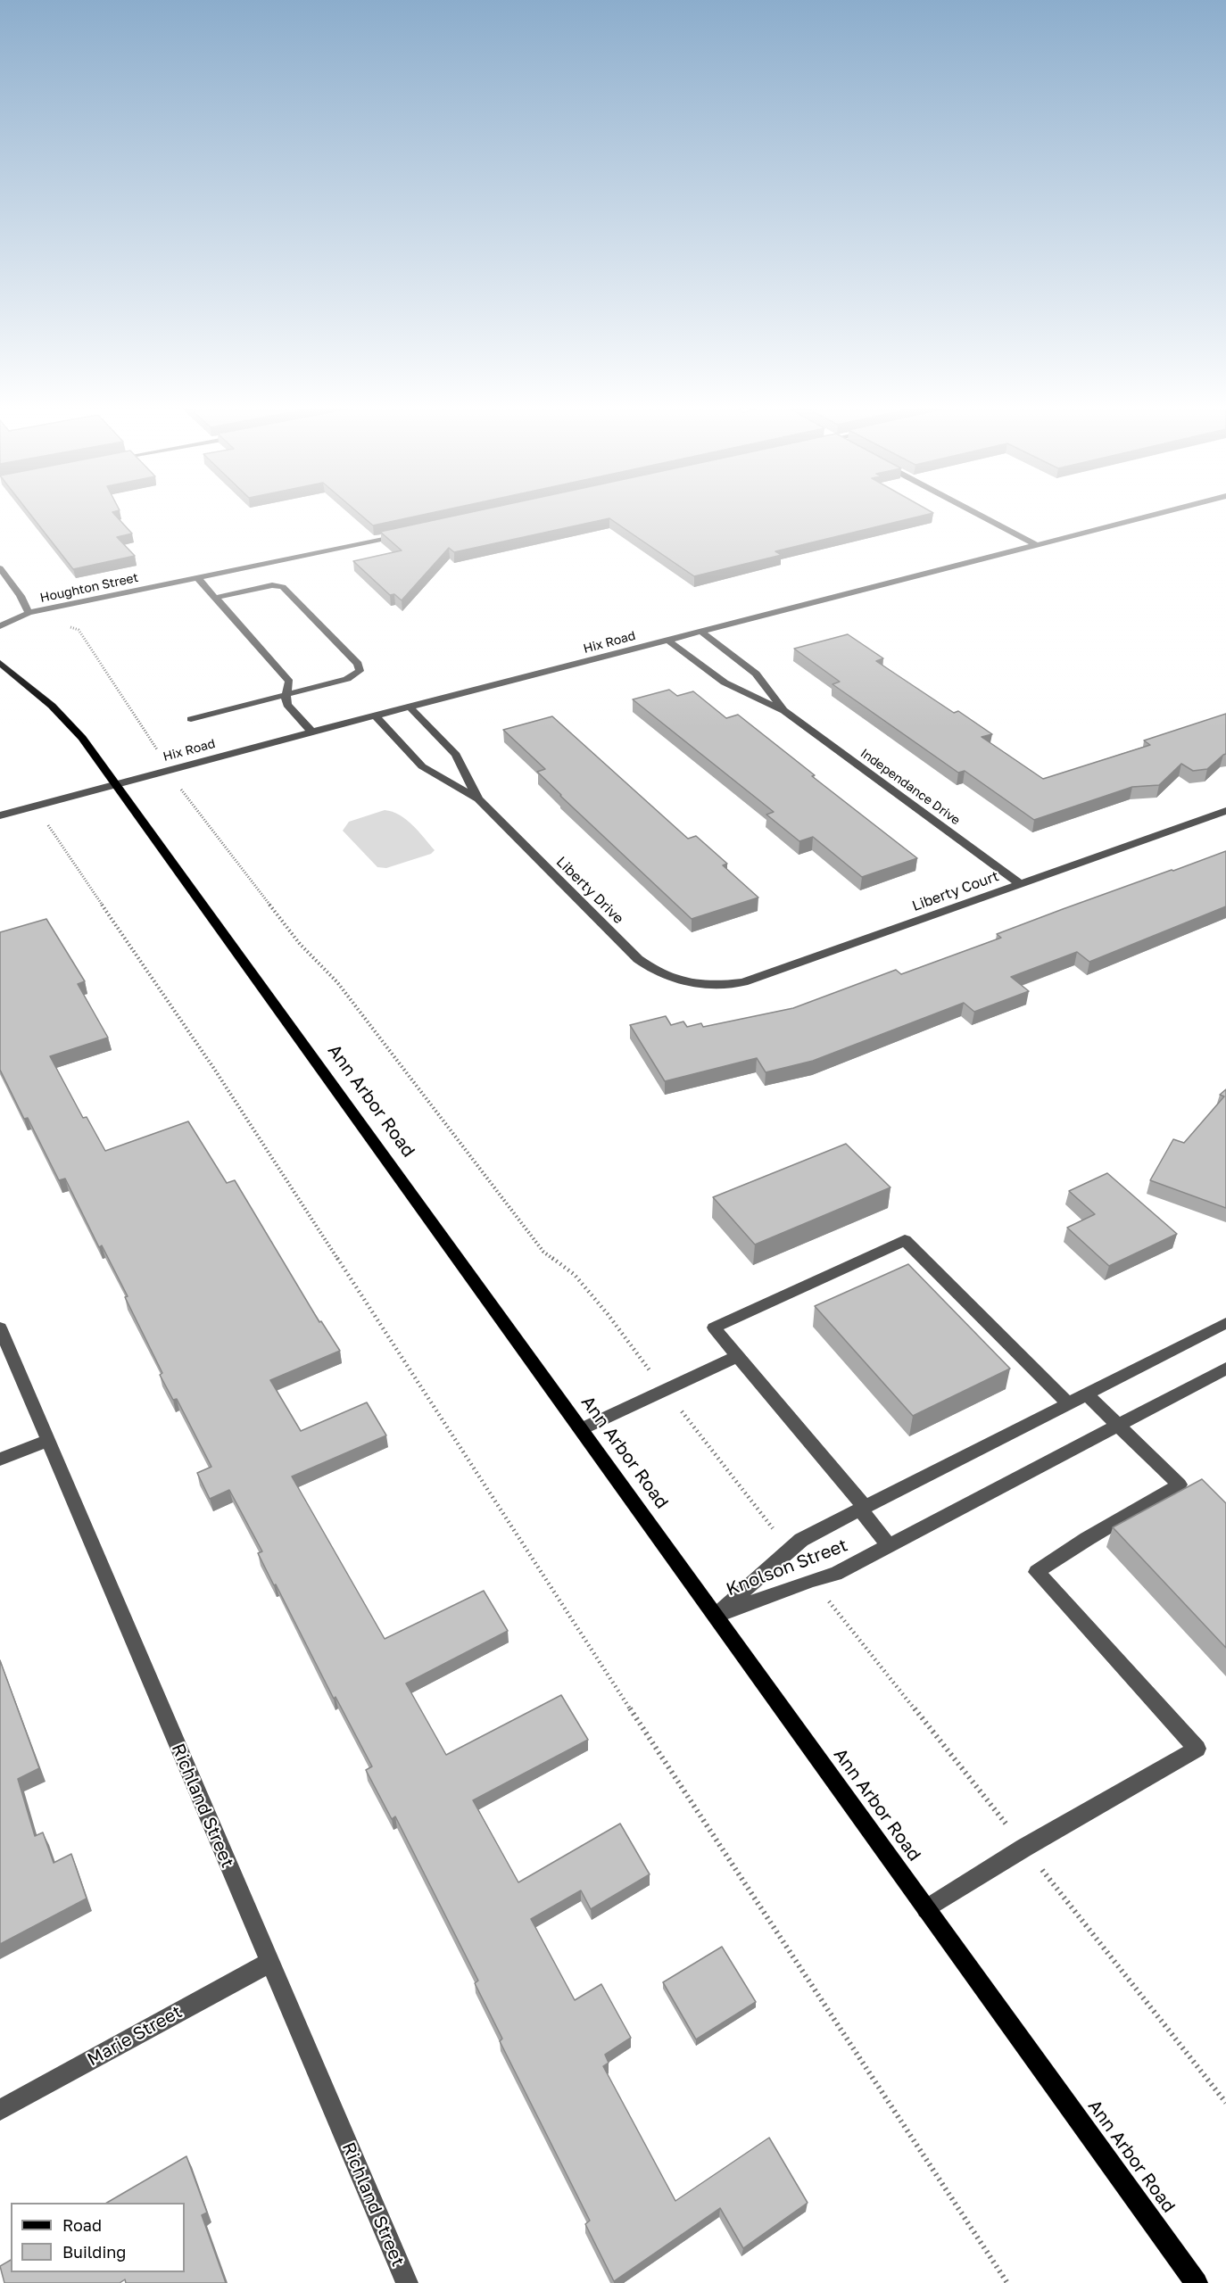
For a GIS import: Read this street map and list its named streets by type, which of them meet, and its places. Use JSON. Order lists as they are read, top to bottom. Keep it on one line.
{"streets":{"main road":["Ann Arbor Road"],"street":["Houghton Street","Hix Road","Independance Drive","Liberty Drive","Liberty Court","Knolson Street","Richland Street","Marie Street"]},"crossings":[["Hix Road","Ann Arbor Road"],["Independance Drive","Liberty Court"],["Liberty Drive","Liberty Court"],["Ann Arbor Road","Knolson Street"],["Richland Street","Marie Street"]],"legend":["Road","Building"]}
